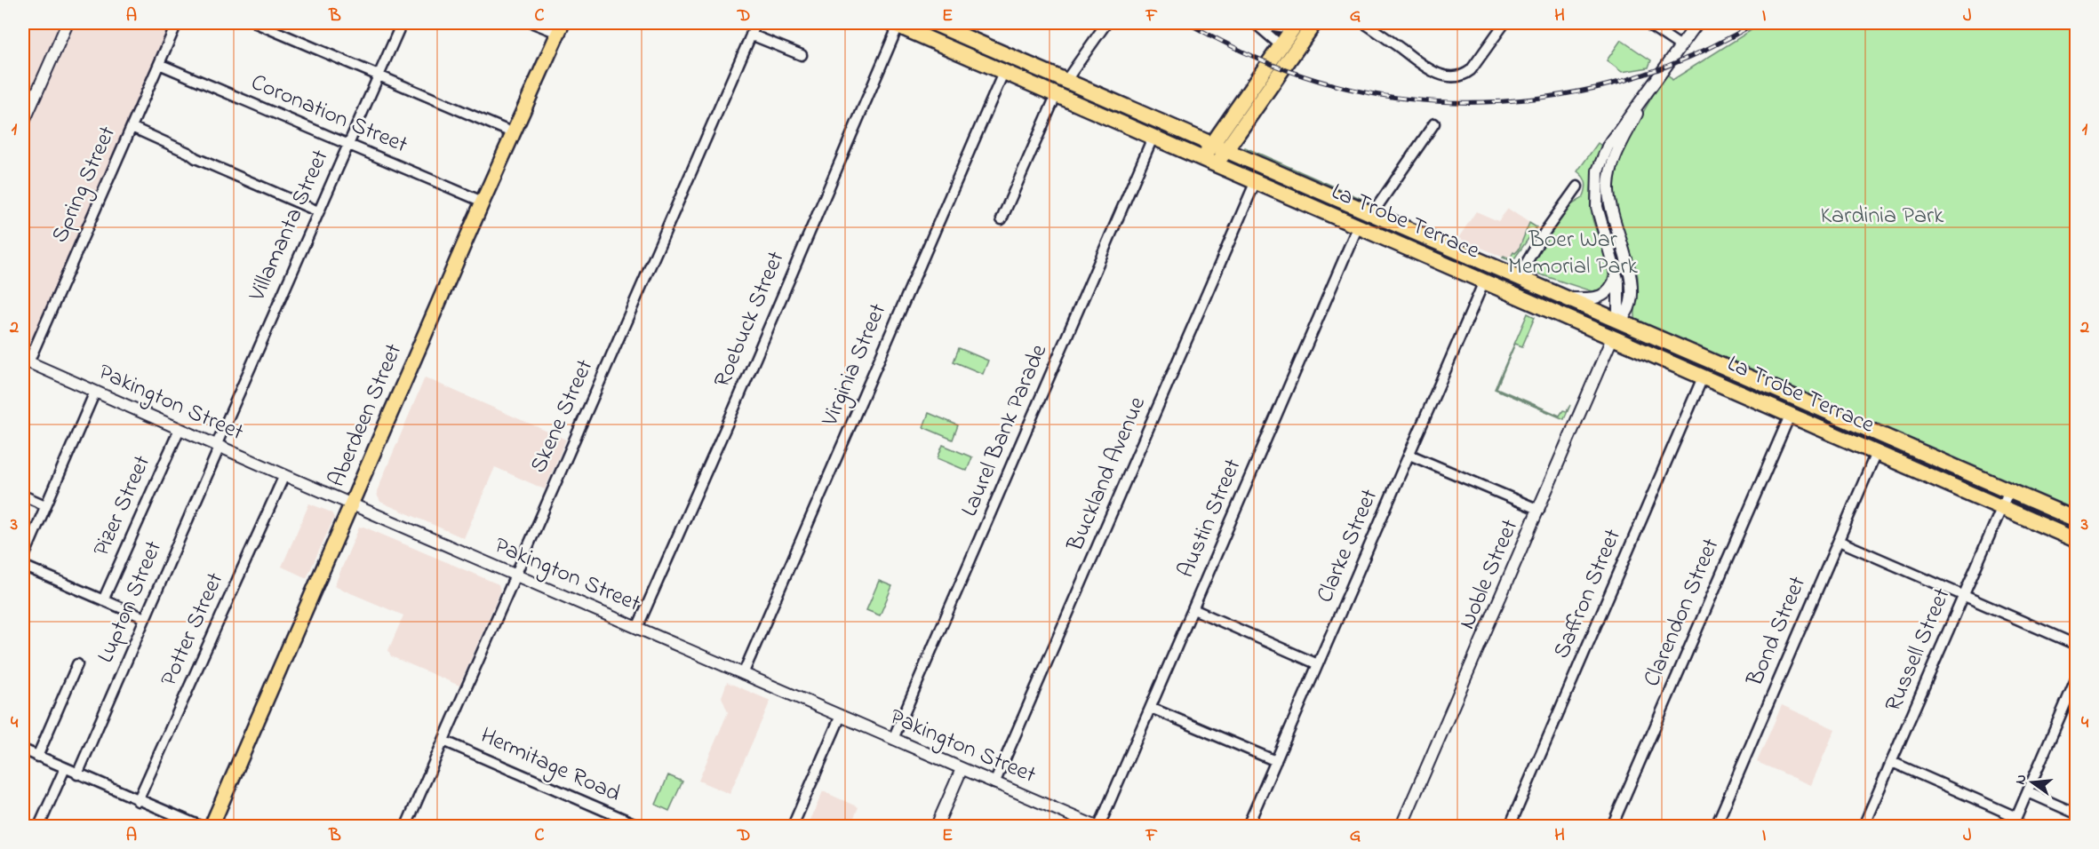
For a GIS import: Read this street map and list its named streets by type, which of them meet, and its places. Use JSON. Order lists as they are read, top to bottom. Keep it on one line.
{"streets":{"highway":["La Trobe Terrace"],"main road":["Aberdeen Street"],"street":["Coronation Street","Spring Street","Villamanta Street","Roebuck Street","Virginia Street","Pakington Street","Skene Street","Laurel Bank Parade","Buckland Avenue","Pizer Street","Austin Street","Clarke Street","Noble Street","Saffron Street","Lupton Street","Clarendon Street","Potter Street","Bond Street","Russell Street","Hermitage Road"]},"crossings":[["Coronation Street","Spring Street"],["Coronation Street","Villamanta Street"],["Coronation Street","Aberdeen Street"],["Spring Street","Pakington Street"],["La Trobe Terrace","Roebuck Street"],["La Trobe Terrace","Virginia Street"],["La Trobe Terrace","Laurel Bank Parade"],["La Trobe Terrace","Buckland Avenue"],["La Trobe Terrace","Austin Street"],["La Trobe Terrace","Clarke Street"],["La Trobe Terrace","Noble Street"],["La Trobe Terrace","Saffron Street"],["La Trobe Terrace","Clarendon Street"],["La Trobe Terrace","Bond Street"],["La Trobe Terrace","Russell Street"],["Villamanta Street","Pakington Street"],["Villamanta Street","Lupton Street"],["Roebuck Street","Pakington Street"],["Virginia Street","Pakington Street"],["Pakington Street","Aberdeen Street"],["Pakington Street","Skene Street"],["Pakington Street","Laurel Bank Parade"],["Pakington Street","Buckland Avenue"],["Pakington Street","Pizer Street"],["Pakington Street","Lupton Street"],["Pakington Street","Potter Street"],["Skene Street","Hermitage Road"]],"parks":["Kardinia Park","Boer War Memorial Park"],"north":"left","grid":{"columns":["A","B","C","D","E","F","G","H","I","J"],"rows":["1","2","3","4"]}}
